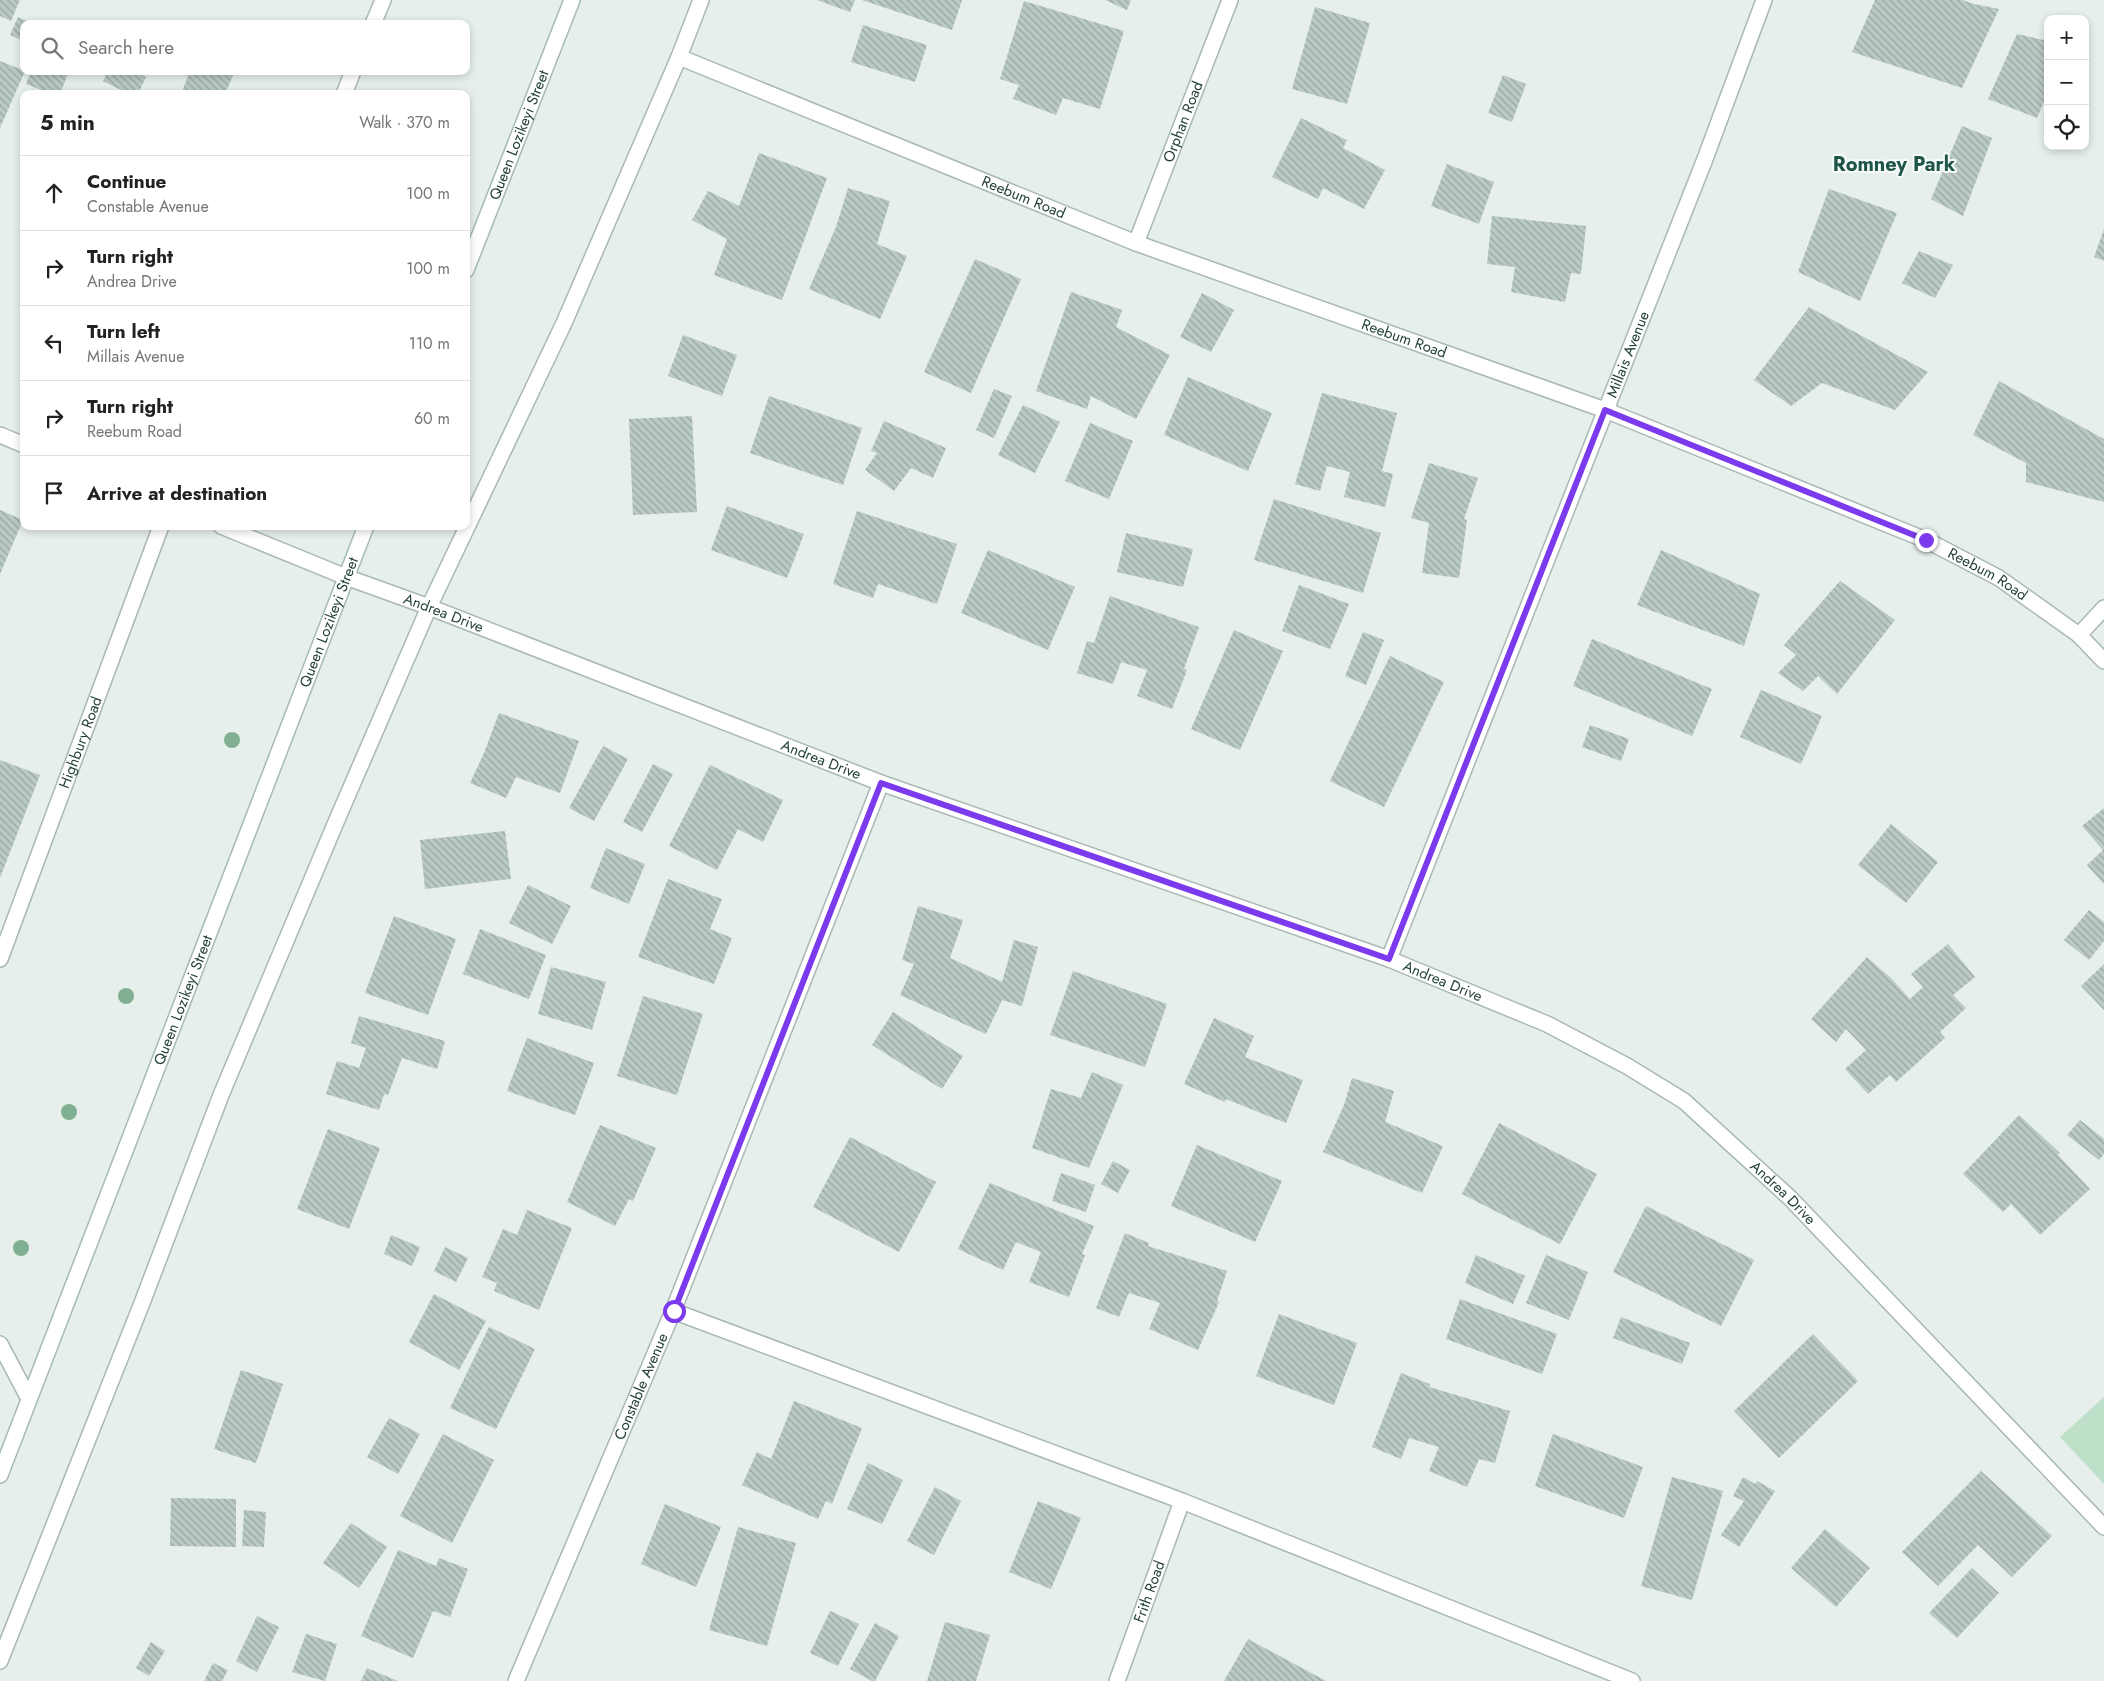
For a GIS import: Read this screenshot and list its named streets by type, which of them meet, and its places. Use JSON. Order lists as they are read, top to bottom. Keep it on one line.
{"streets":{"street":["Orphan Road","Queen Lozikeyi Street","Reebum Road","Millais Avenue","Andrea Drive","Highbury Road","Constable Avenue","Frith Road"]},"crossings":[["Orphan Road","Reebum Road"],["Queen Lozikeyi Street","Andrea Drive"],["Reebum Road","Millais Avenue"],["Millais Avenue","Andrea Drive"],["Andrea Drive","Constable Avenue"]],"districts":["Romney Park"],"page":{"map_buttons":["+","−"],"search":"Search here","heading":["5 min","Walk · 370 m"],"list":[["Continue","Constable Avenue","100 m"],["Turn right","Andrea Drive","100 m"],["Turn left","Millais Avenue","110 m"],["Turn right","Reebum Road","60 m"],"Arrive at destination"]}}
